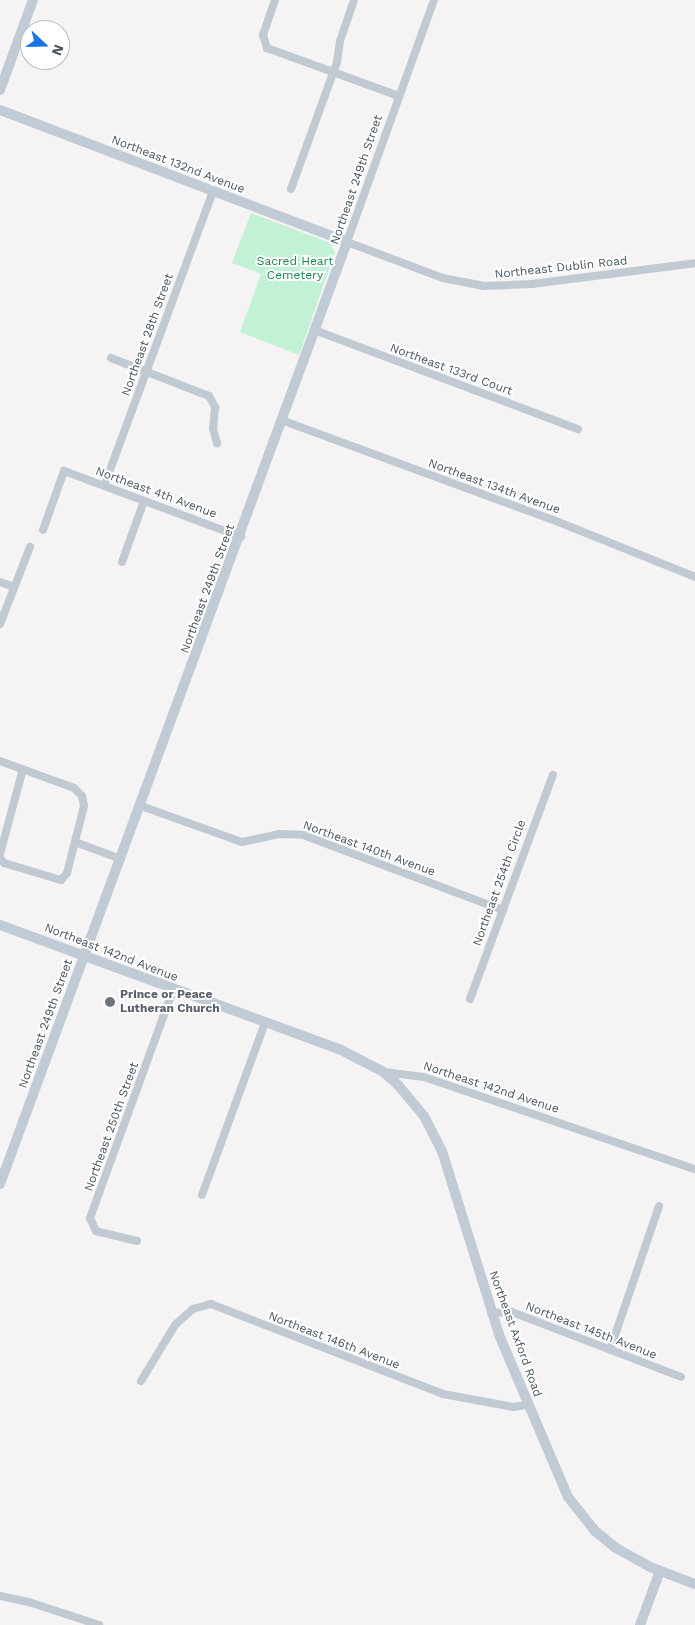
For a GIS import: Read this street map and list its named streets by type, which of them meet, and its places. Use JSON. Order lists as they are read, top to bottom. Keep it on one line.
{"streets":{"street":["Northeast 132nd Avenue","Northeast 249th Street","Northeast Dublin Road","Northeast 28th Street","Northeast 133rd Court","Northeast 134th Avenue","Northeast 4th Avenue","Northeast 140th Avenue","Northeast 254th Circle","Northeast 142nd Avenue","Northeast 250th Street","Northeast 145th Avenue","Northeast Axford Road","Northeast 146th Avenue"]},"crossings":[["Northeast 132nd Avenue","Northeast 249th Street"],["Northeast 132nd Avenue","Northeast Dublin Road"],["Northeast 132nd Avenue","Northeast 28th Street"],["Northeast 249th Street","Northeast Dublin Road"],["Northeast 249th Street","Northeast 133rd Court"],["Northeast 249th Street","Northeast 134th Avenue"],["Northeast 249th Street","Northeast 4th Avenue"],["Northeast 249th Street","Northeast 140th Avenue"],["Northeast 249th Street","Northeast 142nd Avenue"],["Northeast 28th Street","Northeast 4th Avenue"],["Northeast 140th Avenue","Northeast 254th Circle"],["Northeast 142nd Avenue","Northeast 250th Street"],["Northeast 142nd Avenue","Northeast Axford Road"],["Northeast 145th Avenue","Northeast Axford Road"],["Northeast Axford Road","Northeast 146th Avenue"]],"parks":["Sacred Heart Cemetery"],"places":["Prince or Peace Lutheran Church"],"north":"right"}
